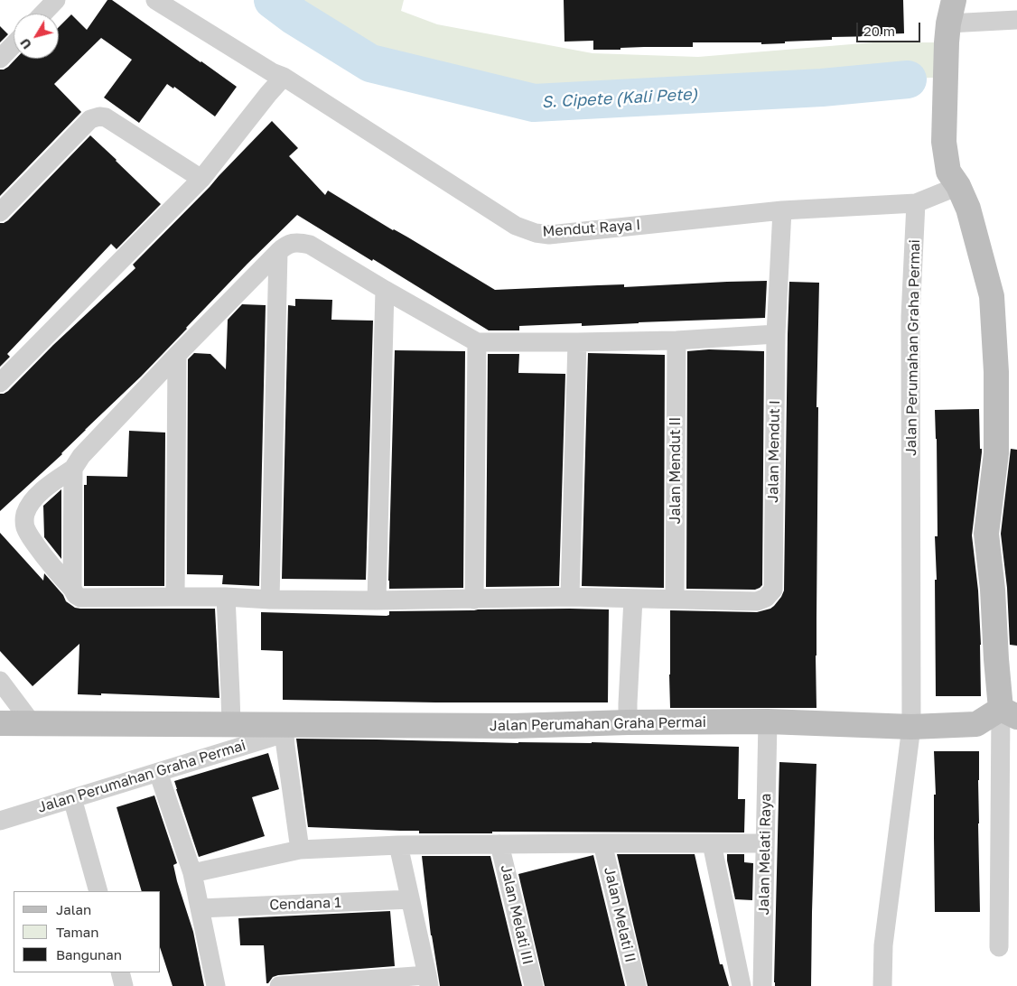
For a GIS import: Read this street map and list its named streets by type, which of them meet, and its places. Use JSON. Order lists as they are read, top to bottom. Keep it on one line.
{"streets":{"street":["Mendut Raya I","Jalan Perumahan Graha Permai","Jalan Mendut I","Jalan Mendut II","Jalan Melati Raya","Cendana 1","Jalan Melati III","Jalan Melati II"]},"crossings":[["Mendut Raya I","Jalan Perumahan Graha Permai"],["Mendut Raya I","Jalan Mendut I"],["Jalan Perumahan Graha Permai","Jalan Melati Raya"],["Jalan Mendut I","Jalan Mendut II"]],"water":["S. Cipete (Kali Pete)"],"legend":["Jalan","Taman","Bangunan"],"scale_bar":"20 m","north":"bottom left"}
